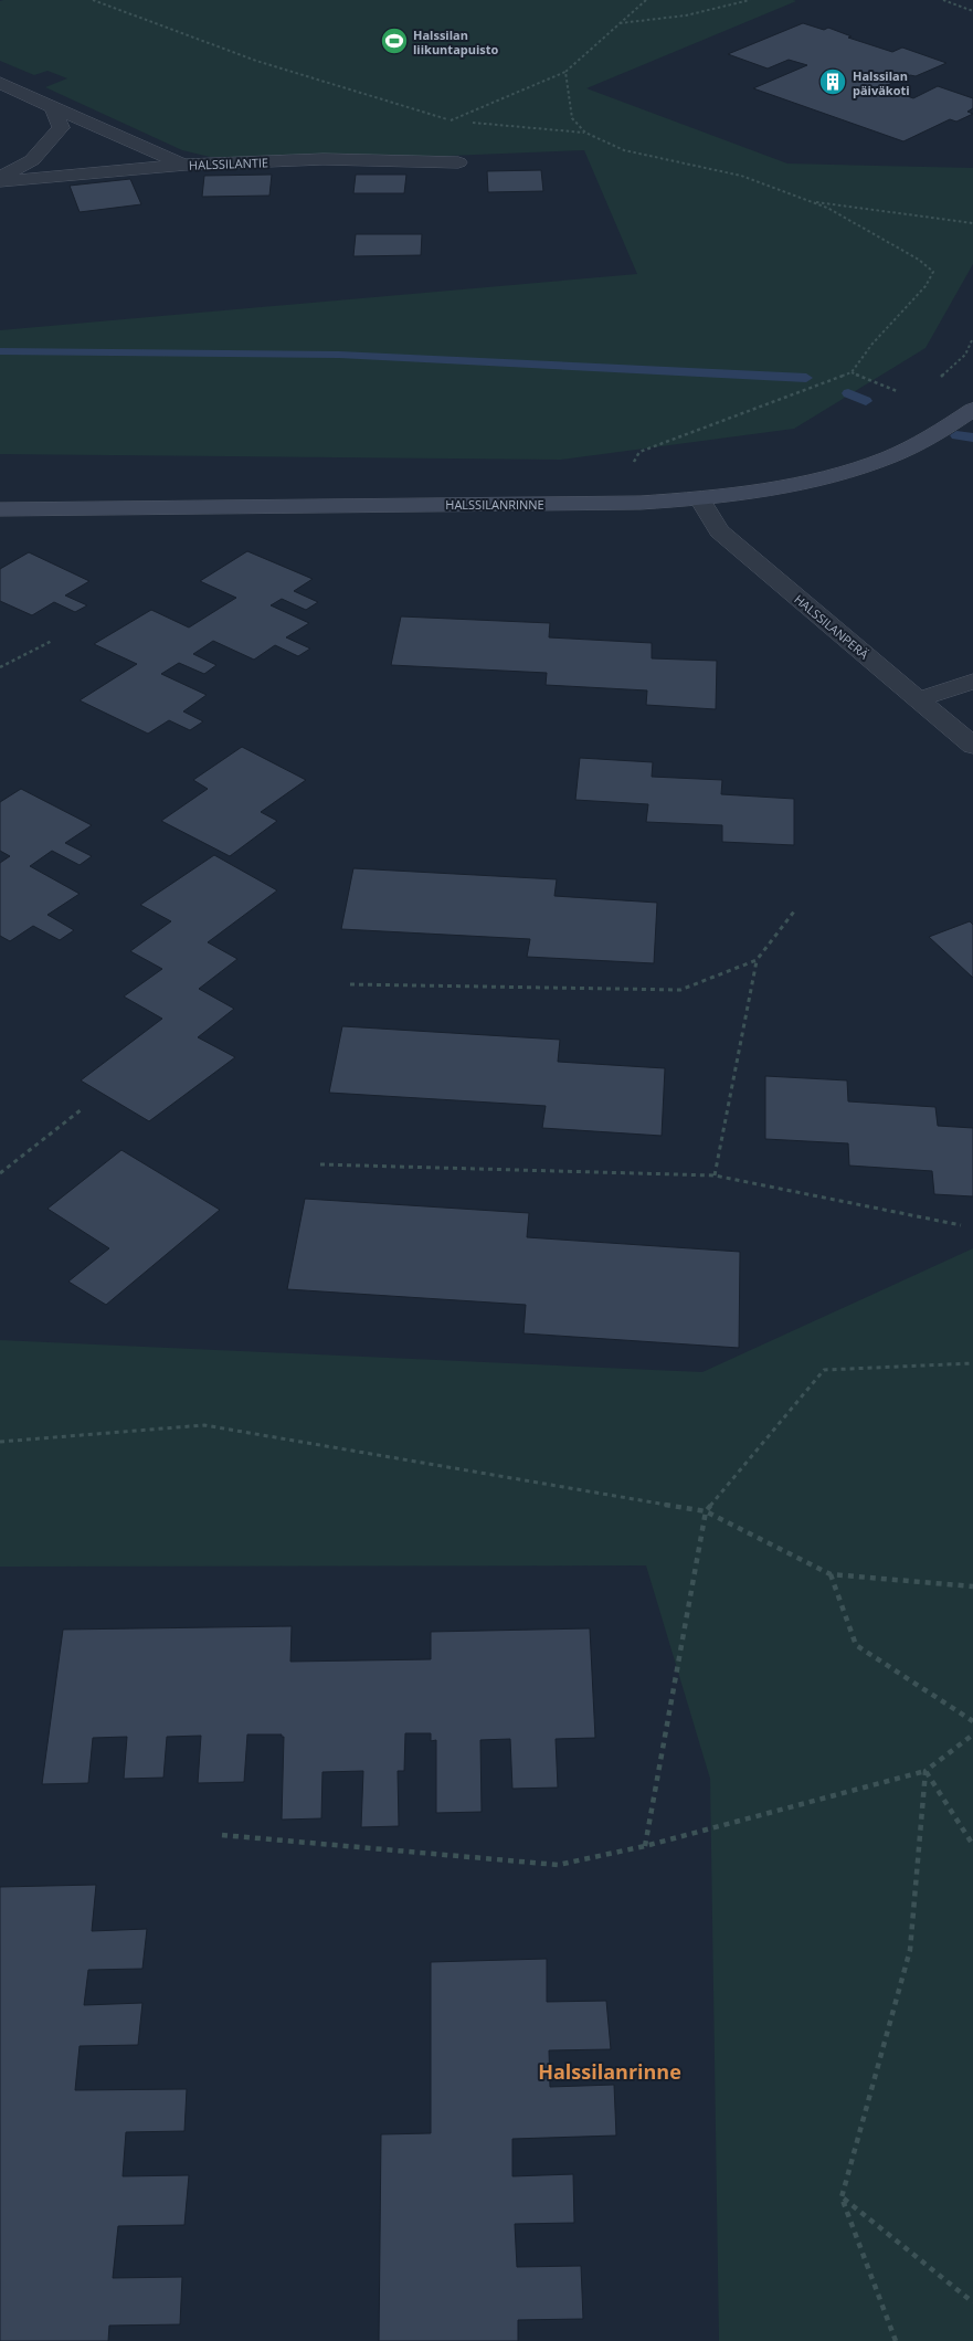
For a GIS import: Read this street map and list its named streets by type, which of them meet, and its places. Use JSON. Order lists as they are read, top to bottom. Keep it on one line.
{"streets":{"street":["HALSSILANTIE","HALSSILANRINNE","HALSSILANPERÄ"]},"crossings":[["HALSSILANRINNE","HALSSILANPERÄ"]],"districts":["Halssilanrinne"],"places":{"sports":["Halssilan liikuntapuisto"],"building":["Halssilan päiväkoti"]}}
